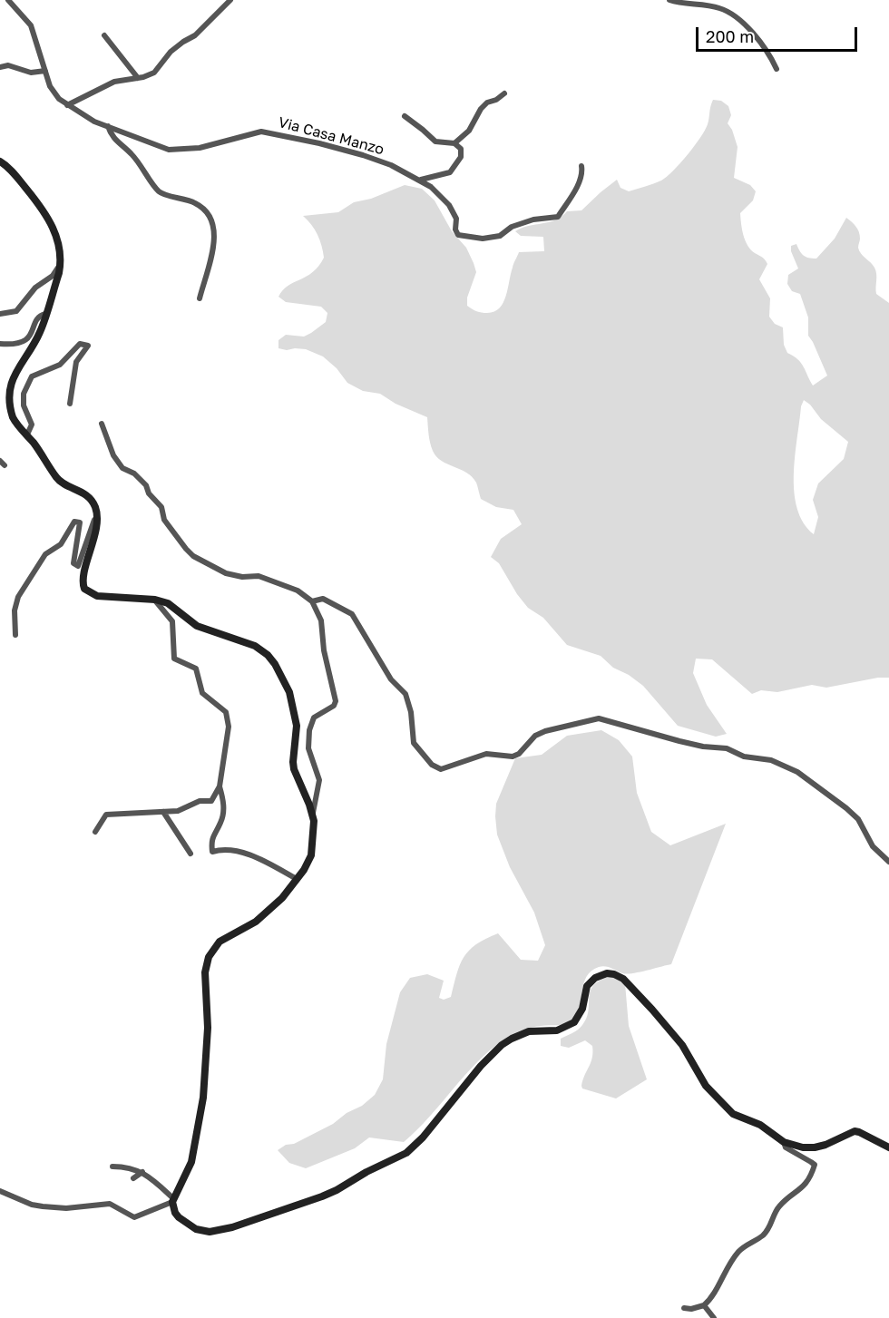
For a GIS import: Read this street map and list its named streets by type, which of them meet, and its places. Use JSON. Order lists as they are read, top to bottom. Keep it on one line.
{"streets":{"street":["Via Casa Manzo"]},"scale_bar":"200 m"}
